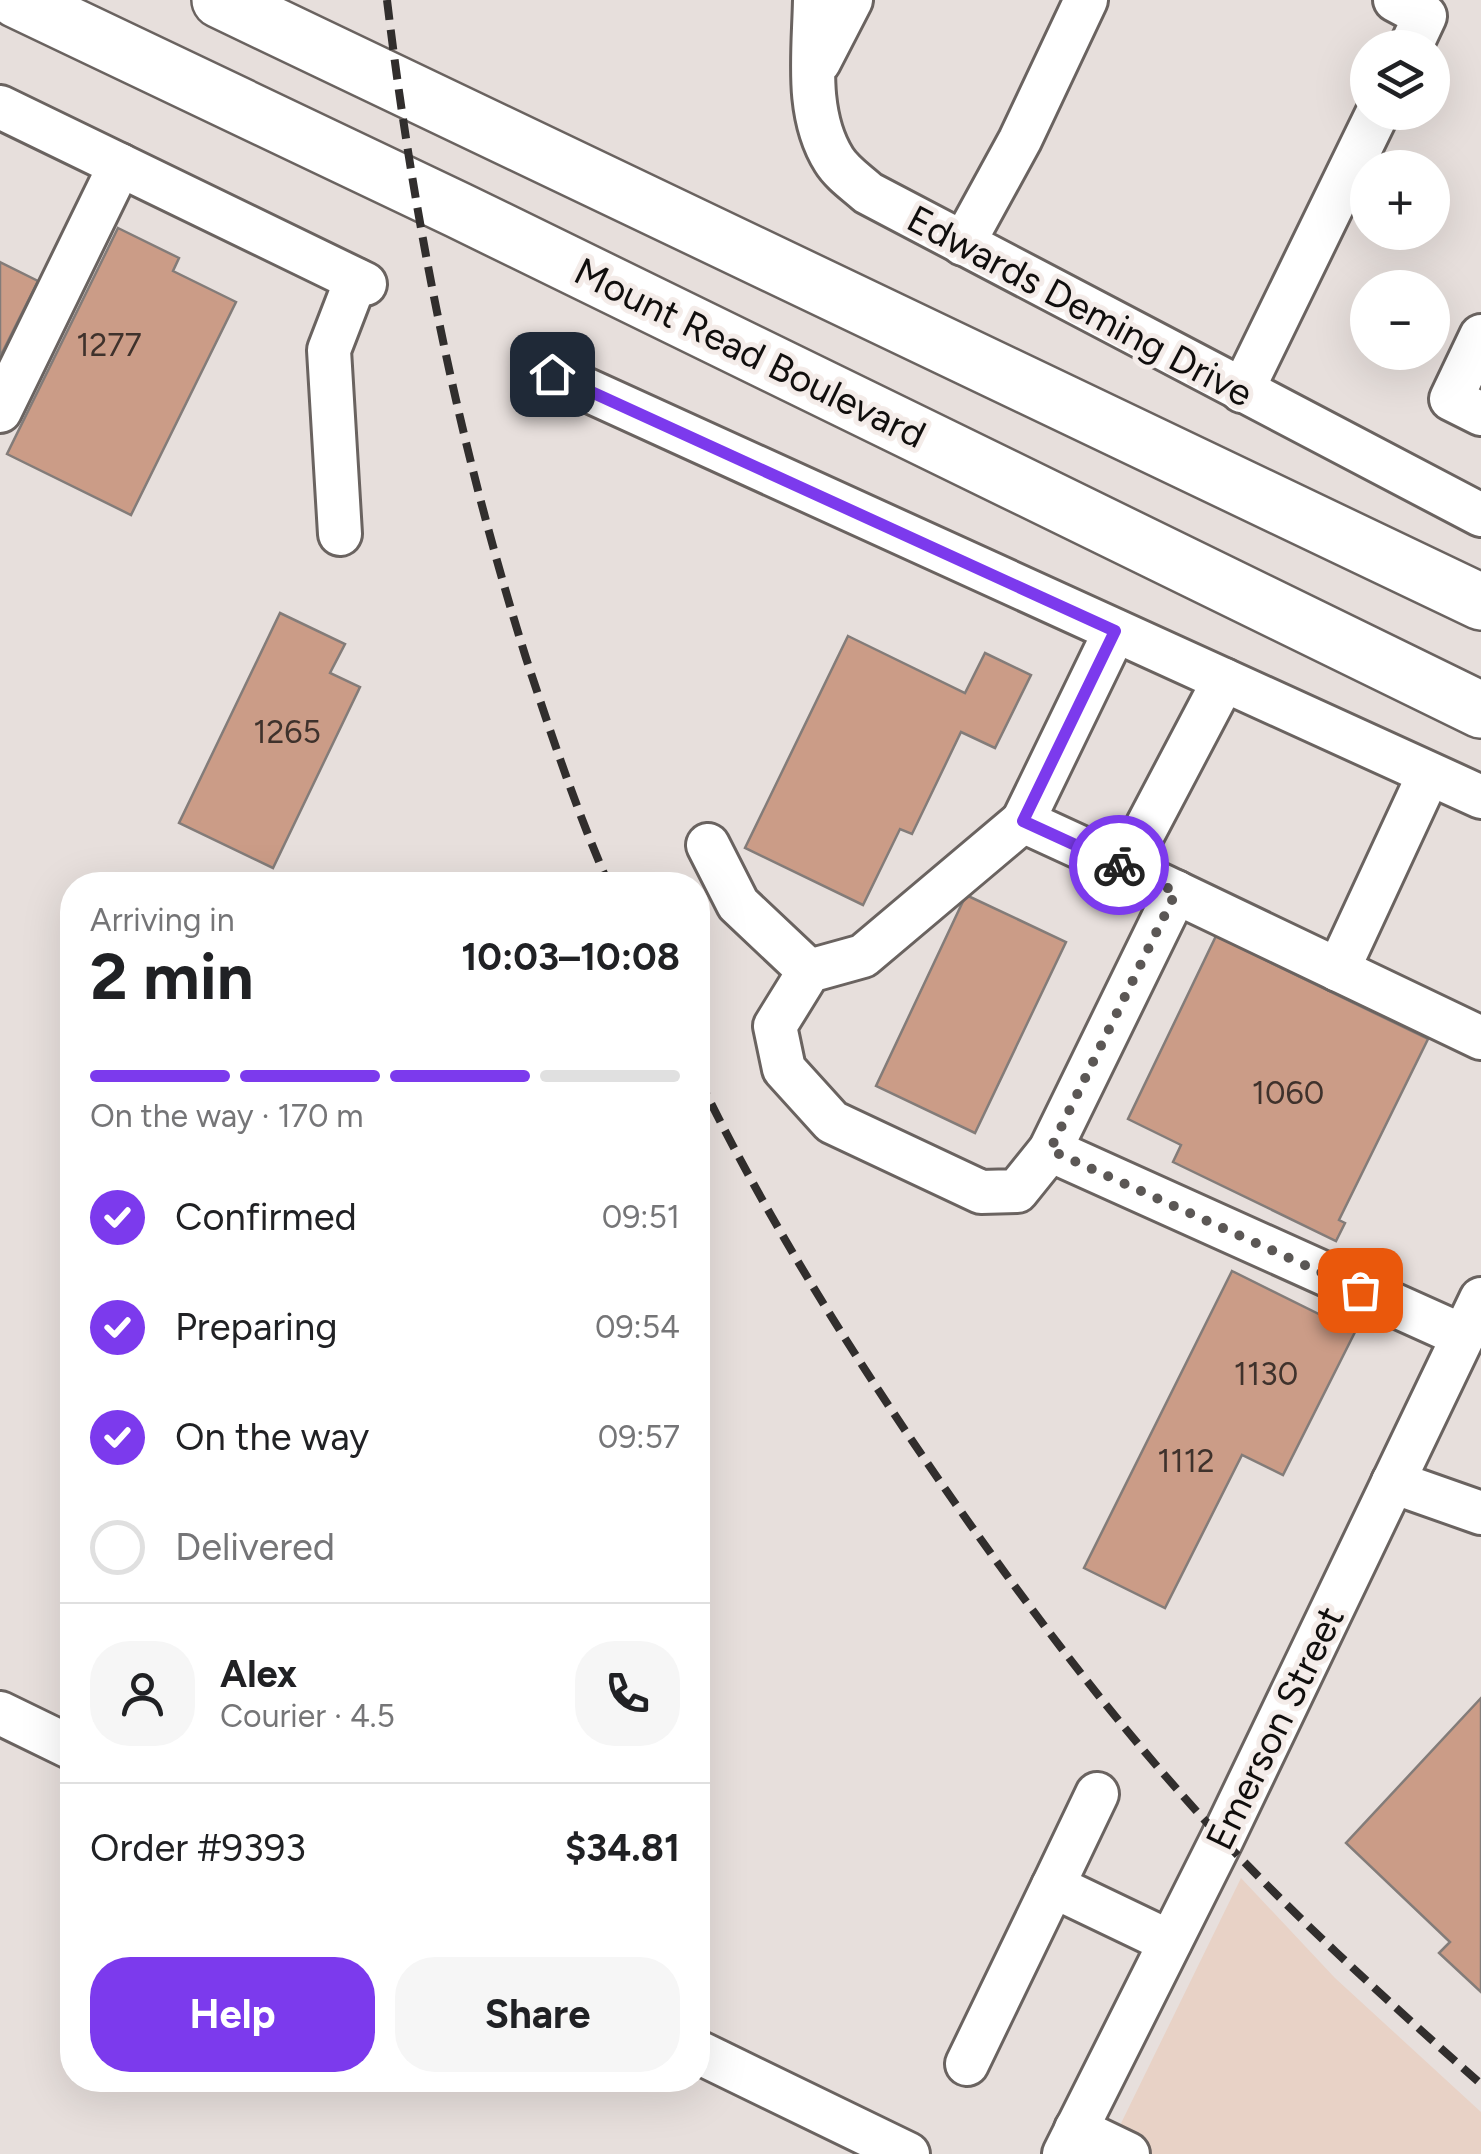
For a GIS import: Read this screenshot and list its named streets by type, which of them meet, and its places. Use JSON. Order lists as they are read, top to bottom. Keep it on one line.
{"streets":{"main road":["Mount Read Boulevard"],"street":["Edwards Deming Drive","Emerson Street"]},"house_numbers":["1277","1265","1060","1130","1112"],"page":{"map_buttons":["+","−"],"heading":["2 min","Arriving in","10:03–10:08"],"panel":["Alex","Courier · 4.5","Order #9393","$34.81"],"bar":"On the way · 170 m","list":[["Confirmed","09:51"],["Preparing","09:54"],["On the way","09:57"],"Delivered"],"buttons":["Help","Share"]}}
